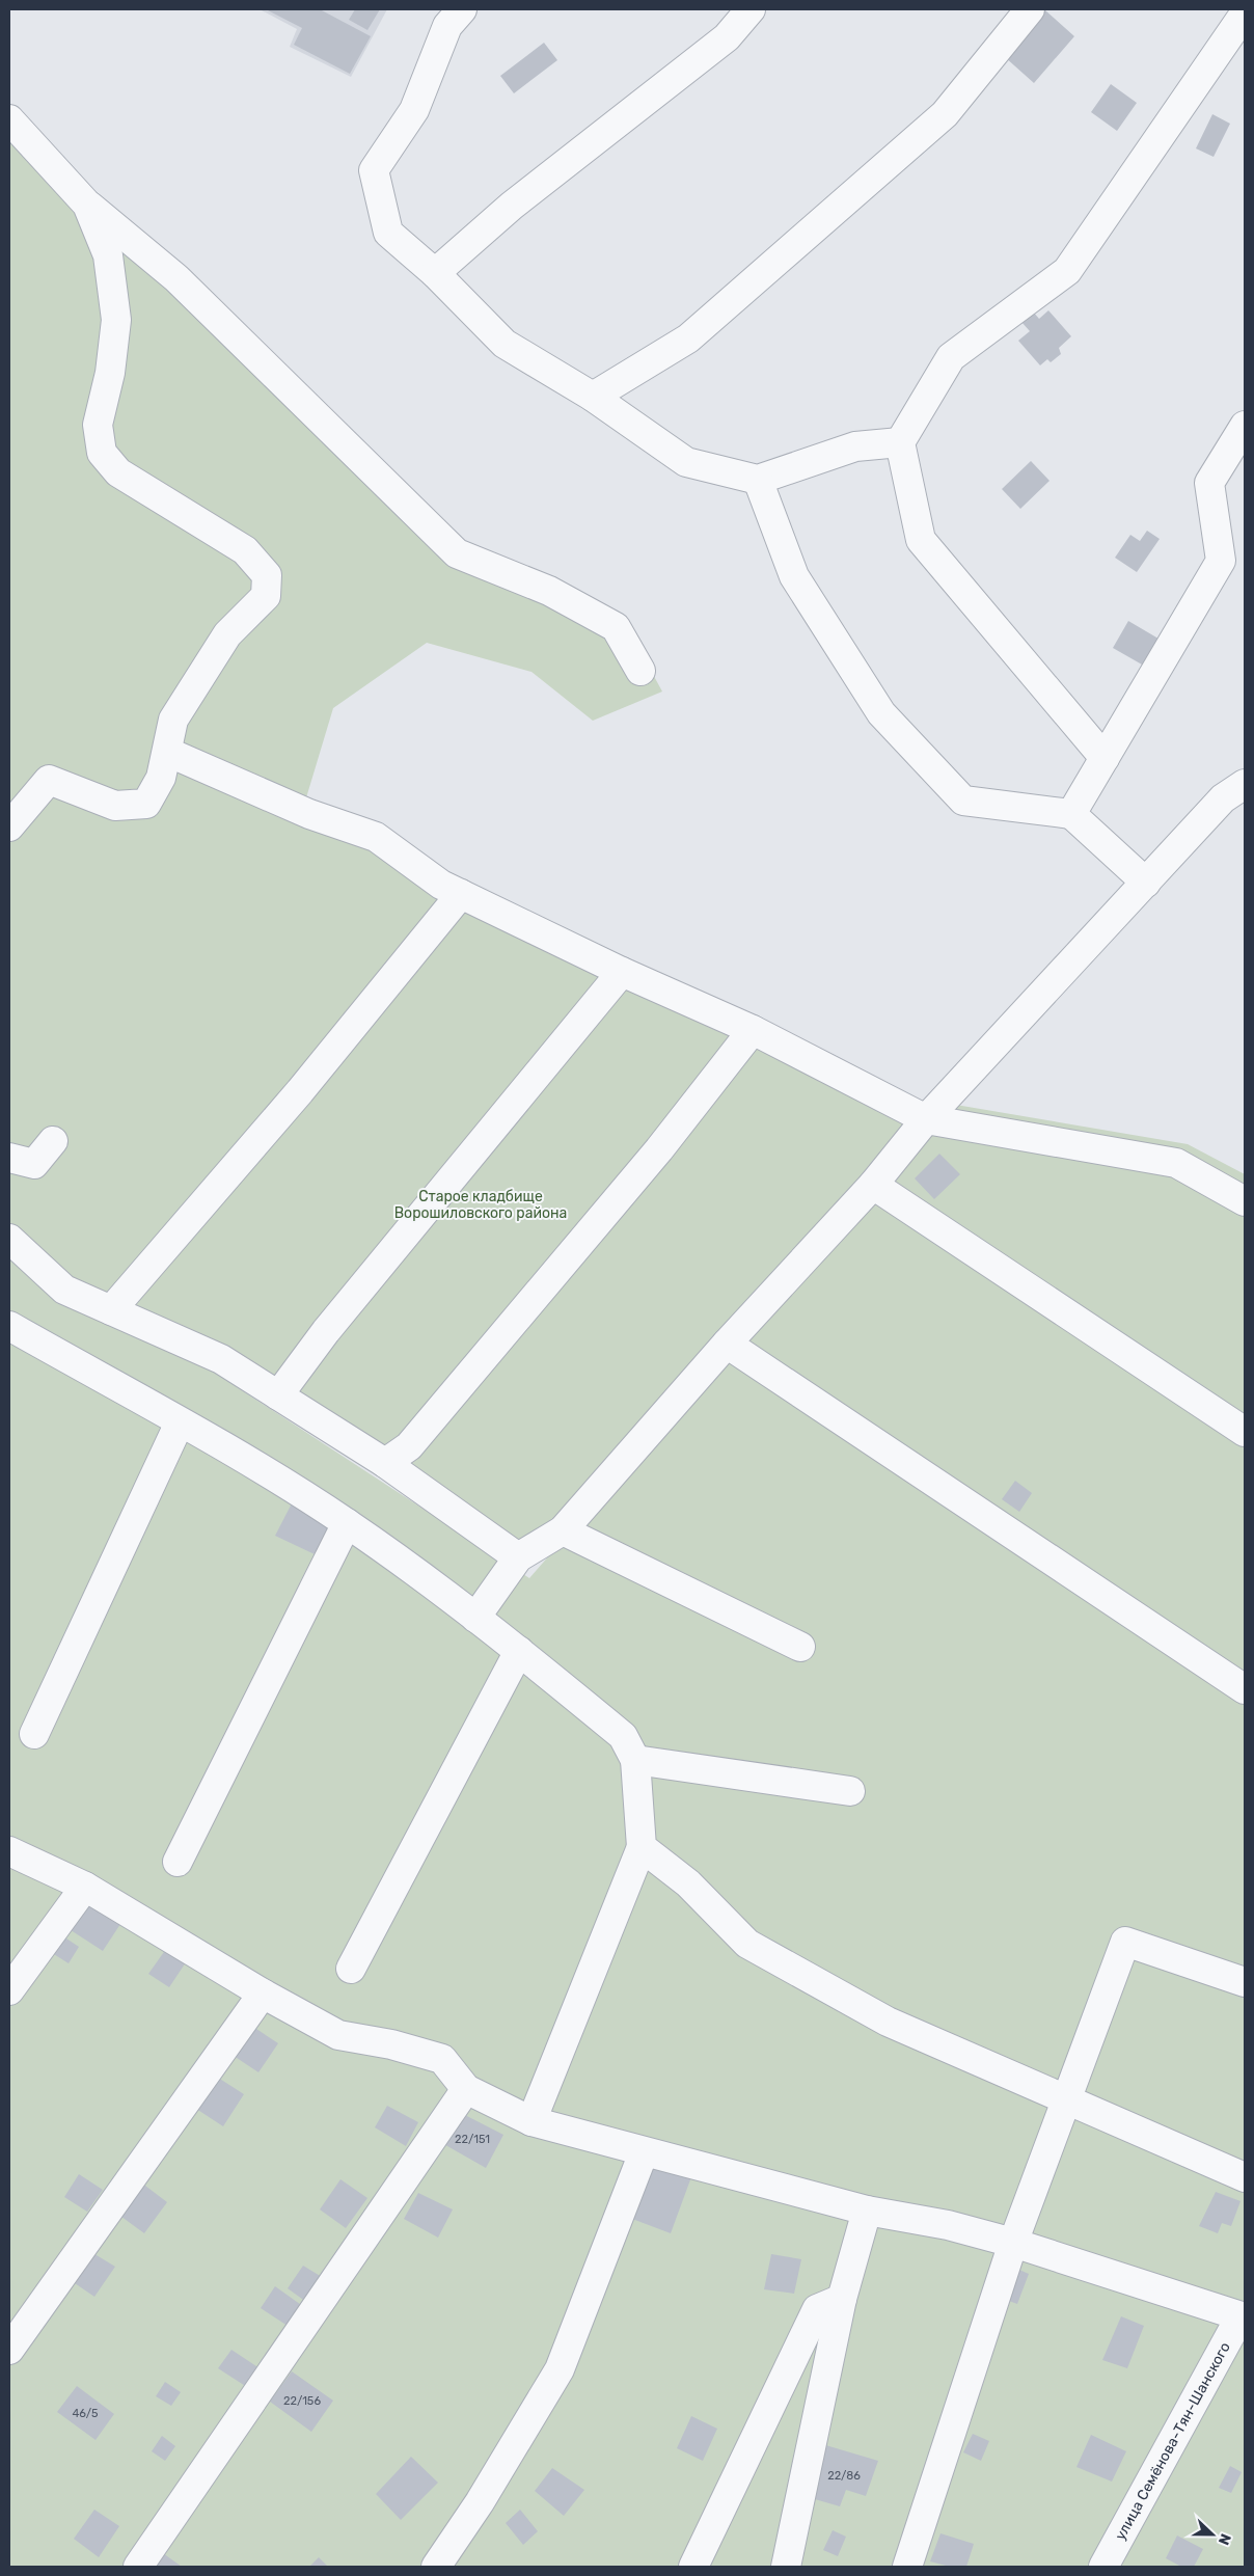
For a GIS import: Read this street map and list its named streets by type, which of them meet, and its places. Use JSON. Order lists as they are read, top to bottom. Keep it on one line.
{"streets":{"street":["улица Семёнова-Тян-Шанского"]},"parks":["Старое кладбище Ворошиловского района"],"house_numbers":["22/151","22/156","46/5","22/86"],"north":"right"}
